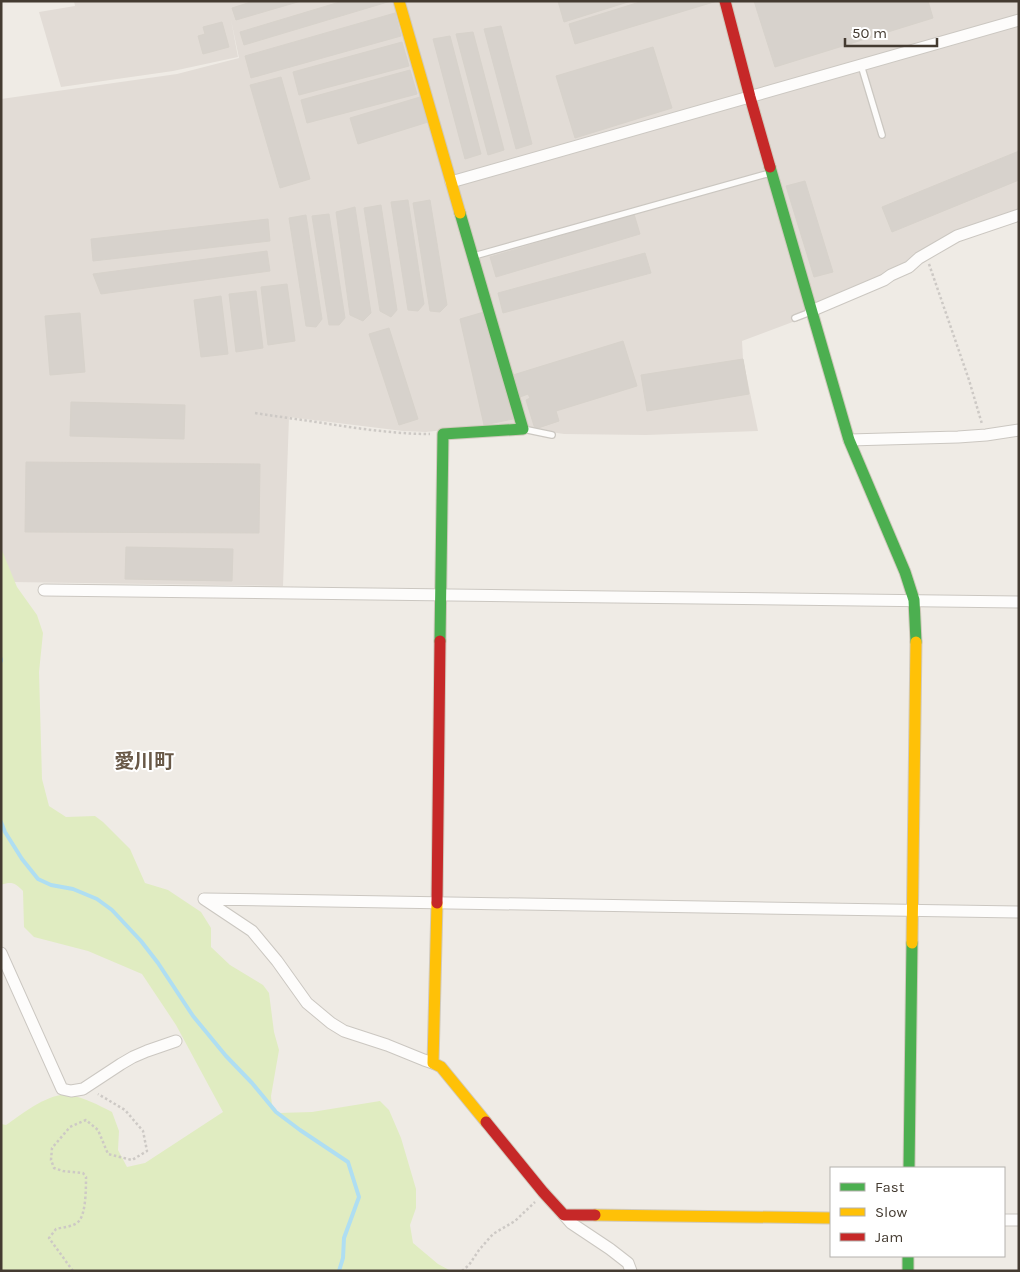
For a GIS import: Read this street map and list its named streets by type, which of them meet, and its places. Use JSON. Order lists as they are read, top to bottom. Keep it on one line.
{"districts":["愛川町"],"legend":["Fast","Slow","Jam"],"scale_bar":"50 m"}
